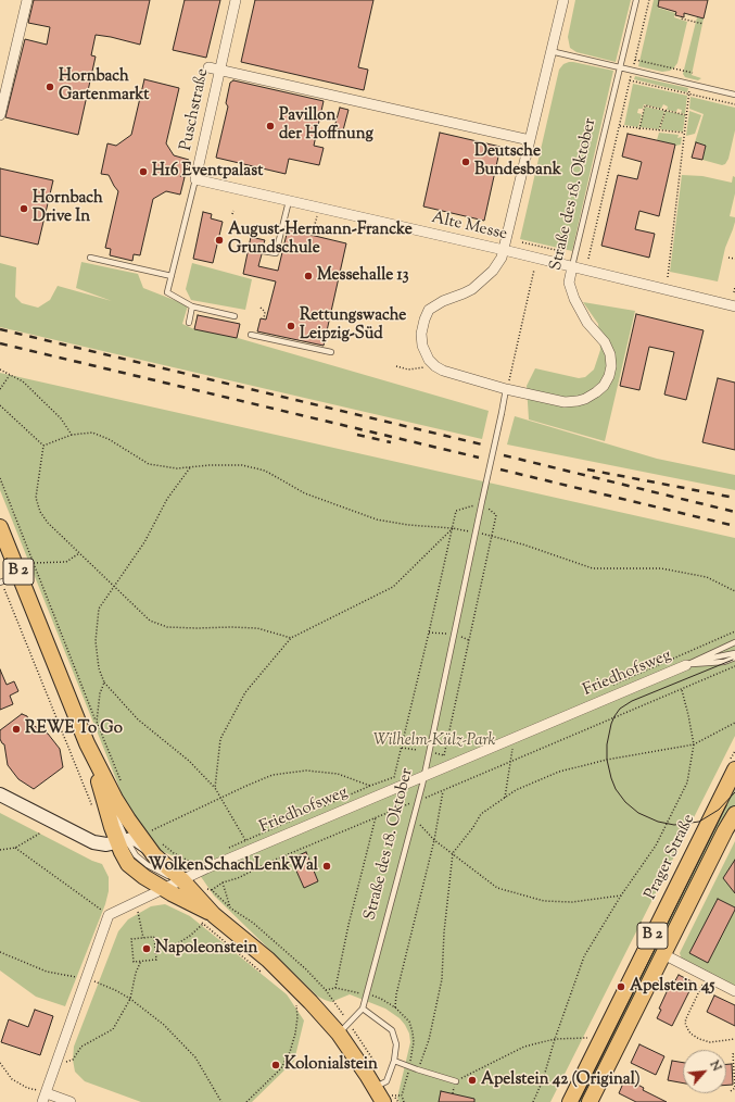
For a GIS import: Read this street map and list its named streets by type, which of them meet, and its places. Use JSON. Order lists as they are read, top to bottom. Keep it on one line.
{"streets":{"main road":["B 2","Prager Straße"],"street":["Puschstraße","Straße des 18. Oktober","Alte Messe","Friedhofsweg"]},"crossings":[["Puschstraße","Alte Messe"],["Straße des 18. Oktober","Alte Messe"],["Straße des 18. Oktober","Friedhofsweg"],["B 2","Friedhofsweg"]],"parks":["Wilhelm-Külz-Park"],"places":["Hornbach Gartenmarkt","Pavillon der Hoffnung","Deutsche Bundesbank","H16 Eventpalast","Hornbach Drive In","August-Hermann-Francke Grundschule","Messehalle 13","Rettungswache Leipzig-Süd","REWE To Go","WolkenSchachLenkWal","Napoleonstein","Apelstein 45","Kolonialstein","Apelstein 42 (Original)"],"north":"top right"}
